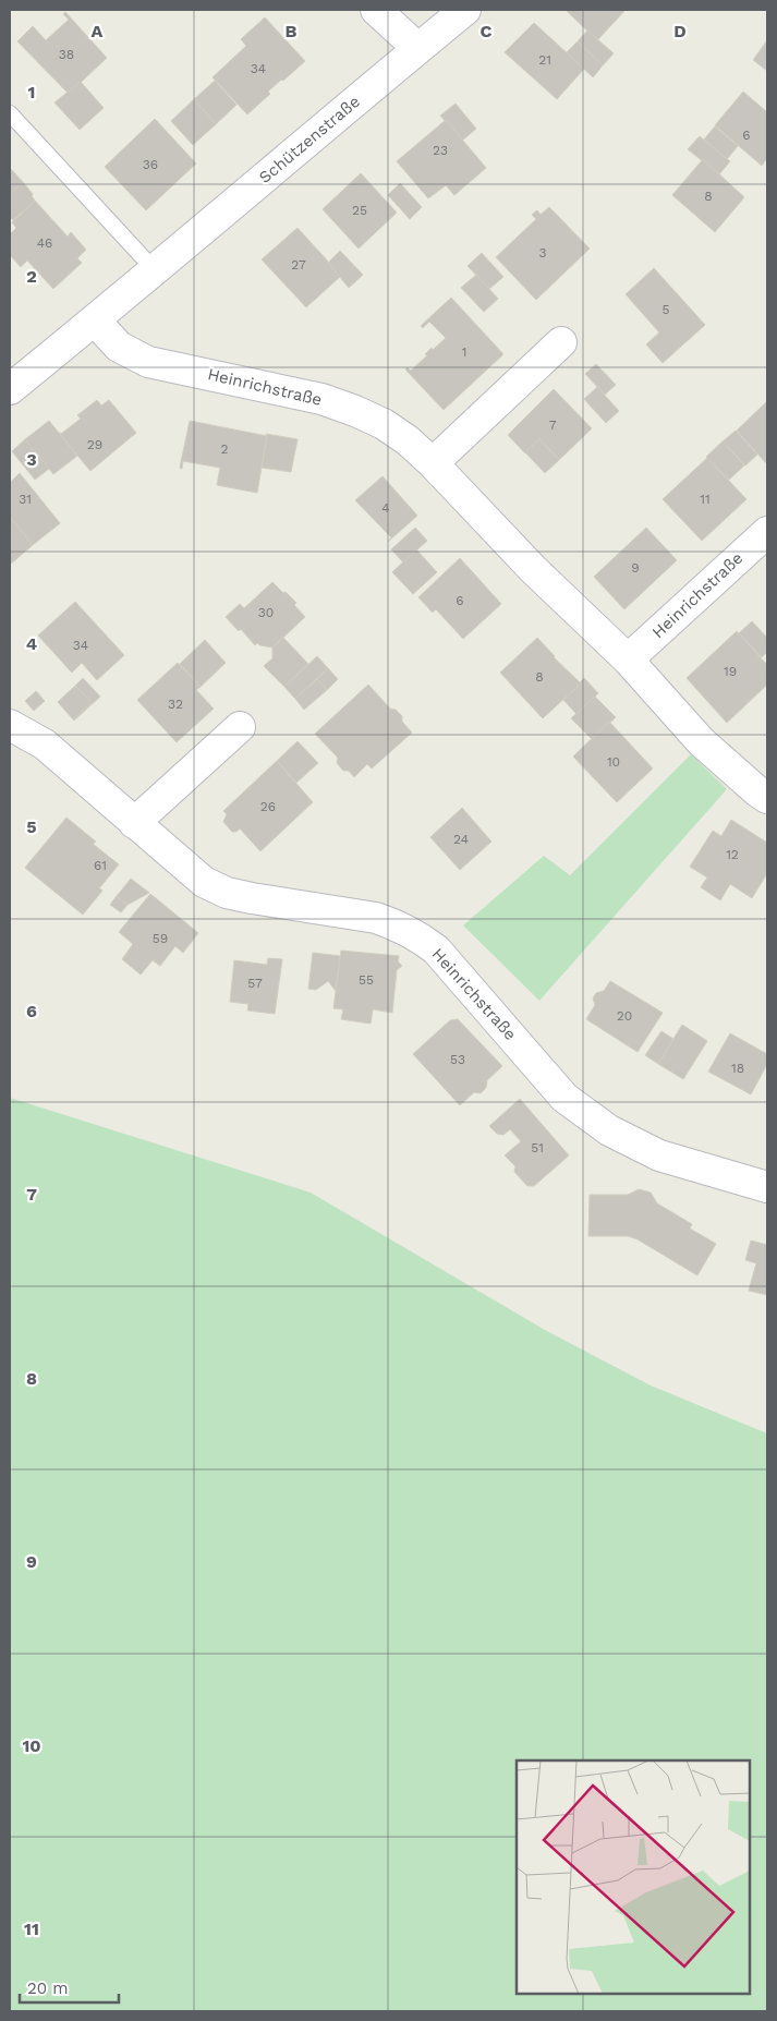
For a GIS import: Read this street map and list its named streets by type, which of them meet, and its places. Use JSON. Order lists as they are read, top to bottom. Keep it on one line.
{"streets":{"street":["Schützenstraße","Heinrichstraße"]},"crossings":[["Schützenstraße","Heinrichstraße"]],"house_numbers":["38","21","34","6","23","36","8","25","46","3","27","5","1","7","29","2","31","11","4","9","6","30","34","19","8","32","10","26","24","12","61","59","55","57","20","53","18","51"],"scale_bar":"20 m","grid":{"columns":["A","B","C","D"],"rows":["1","2","3","4","5","6","7","8","9","10","11"]}}
